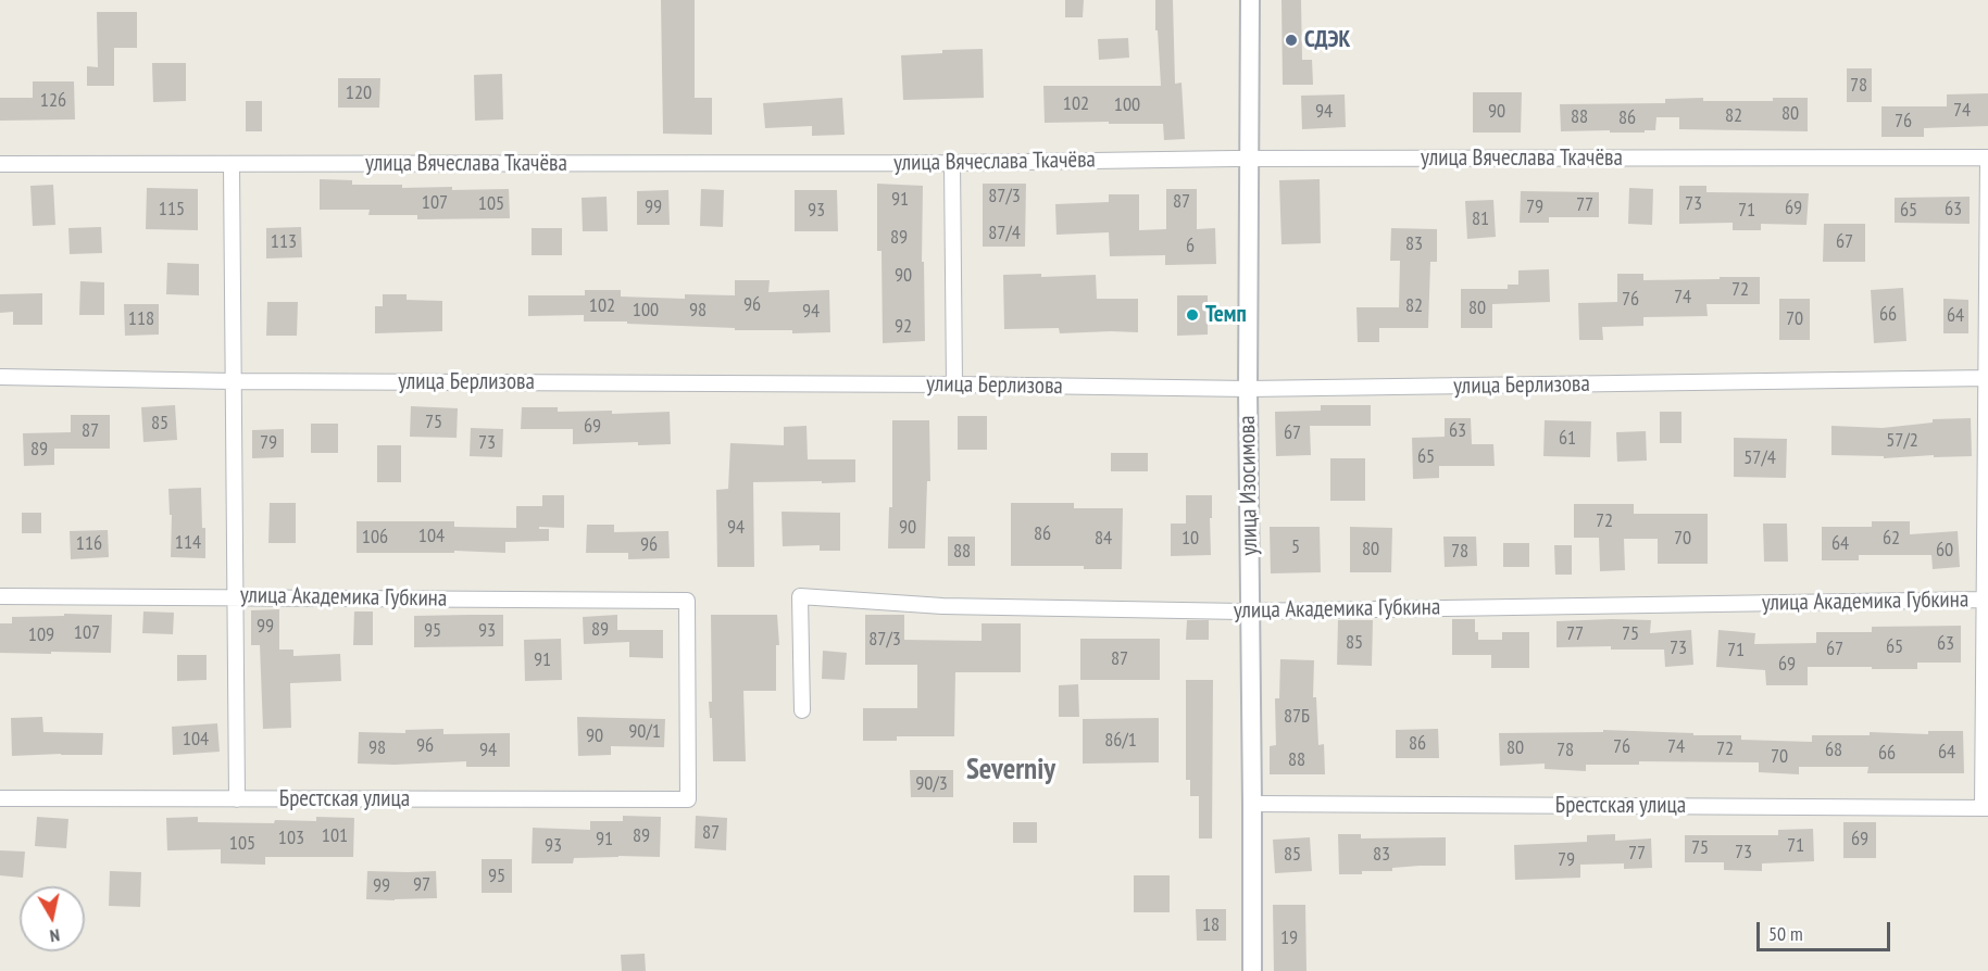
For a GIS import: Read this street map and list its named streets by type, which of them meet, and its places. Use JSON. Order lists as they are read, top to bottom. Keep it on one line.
{"streets":{"street":["улица Вячеслава Ткачёва","улица Берлизова","улица Изосимова","улица Академика Губкина","Брестская улица"]},"crossings":[["улица Вячеслава Ткачёва","улица Изосимова"],["улица Берлизова","улица Изосимова"],["улица Изосимова","улица Академика Губкина"],["улица Изосимова","Брестская улица"],["улица Академика Губкина","Брестская улица"]],"districts":["Severniy"],"places":["СДЭК","Темп"],"house_numbers":["78","120","126","102","100","74","94","90","80","82","88","86","76","87/3","91","87","107","105","73","77","99","79","69","115","63","93","71","65","81","87/4","89","113","67","83","6","90","72","74","76","96","102","82","80","100","98","94","66","64","118","70","92","75","85","69","87","63","67","61","57/2","79","73","89","65","57/4","72","94","90","86","104","106","84","10","70","62","114","116","64","96","5","80","60","88","78","99","89","95","93","107","77","75","109","87/3","85","63","65","73","67","71","87","91","69","87Б","90/1","90","104","86/1","86","96","76","74","98","80","72","94","78","68","64","66","70","88","90/3","87","101","89","103","91","69","105","93","71","75","73","77","85","83","79","95","97","99","18","19"],"scale_bar":"50 m","north":"bottom"}
